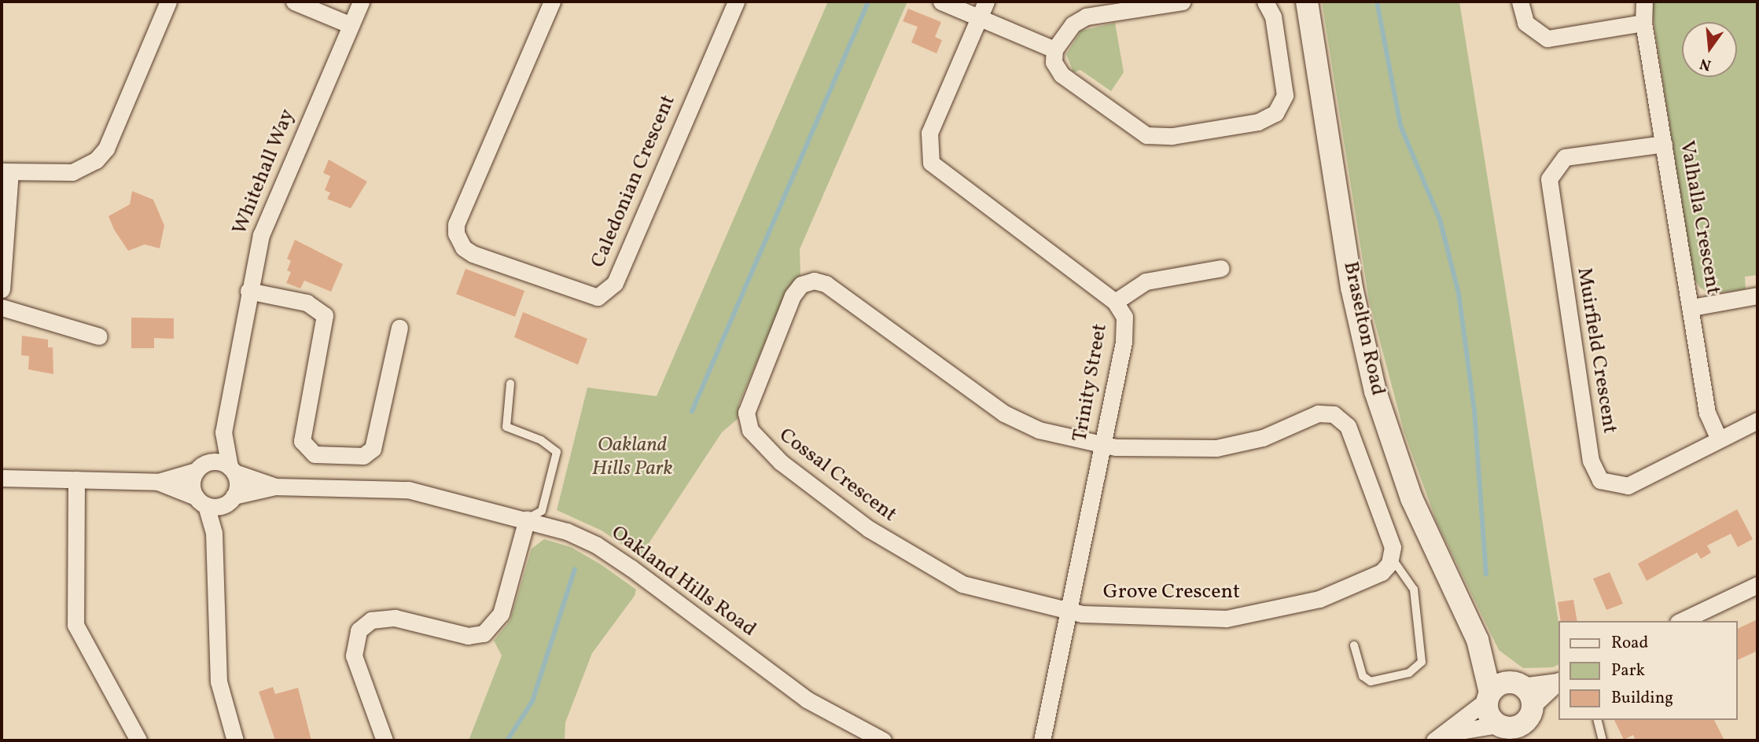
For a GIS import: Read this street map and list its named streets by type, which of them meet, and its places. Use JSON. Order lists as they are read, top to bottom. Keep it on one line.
{"streets":{"street":["Whitehall Way","Caledonian Crescent","Valhalla Crescent","Braselton Road","Muirfield Crescent","Trinity Street","Cossal Crescent","Oakland Hills Road","Grove Crescent"]},"crossings":[["Whitehall Way","Oakland Hills Road"],["Valhalla Crescent","Muirfield Crescent"],["Trinity Street","Cossal Crescent"],["Trinity Street","Grove Crescent"],["Cossal Crescent","Grove Crescent"]],"parks":["Oakland Hills Park"],"legend":["Road","Park","Building"],"north":"bottom"}
